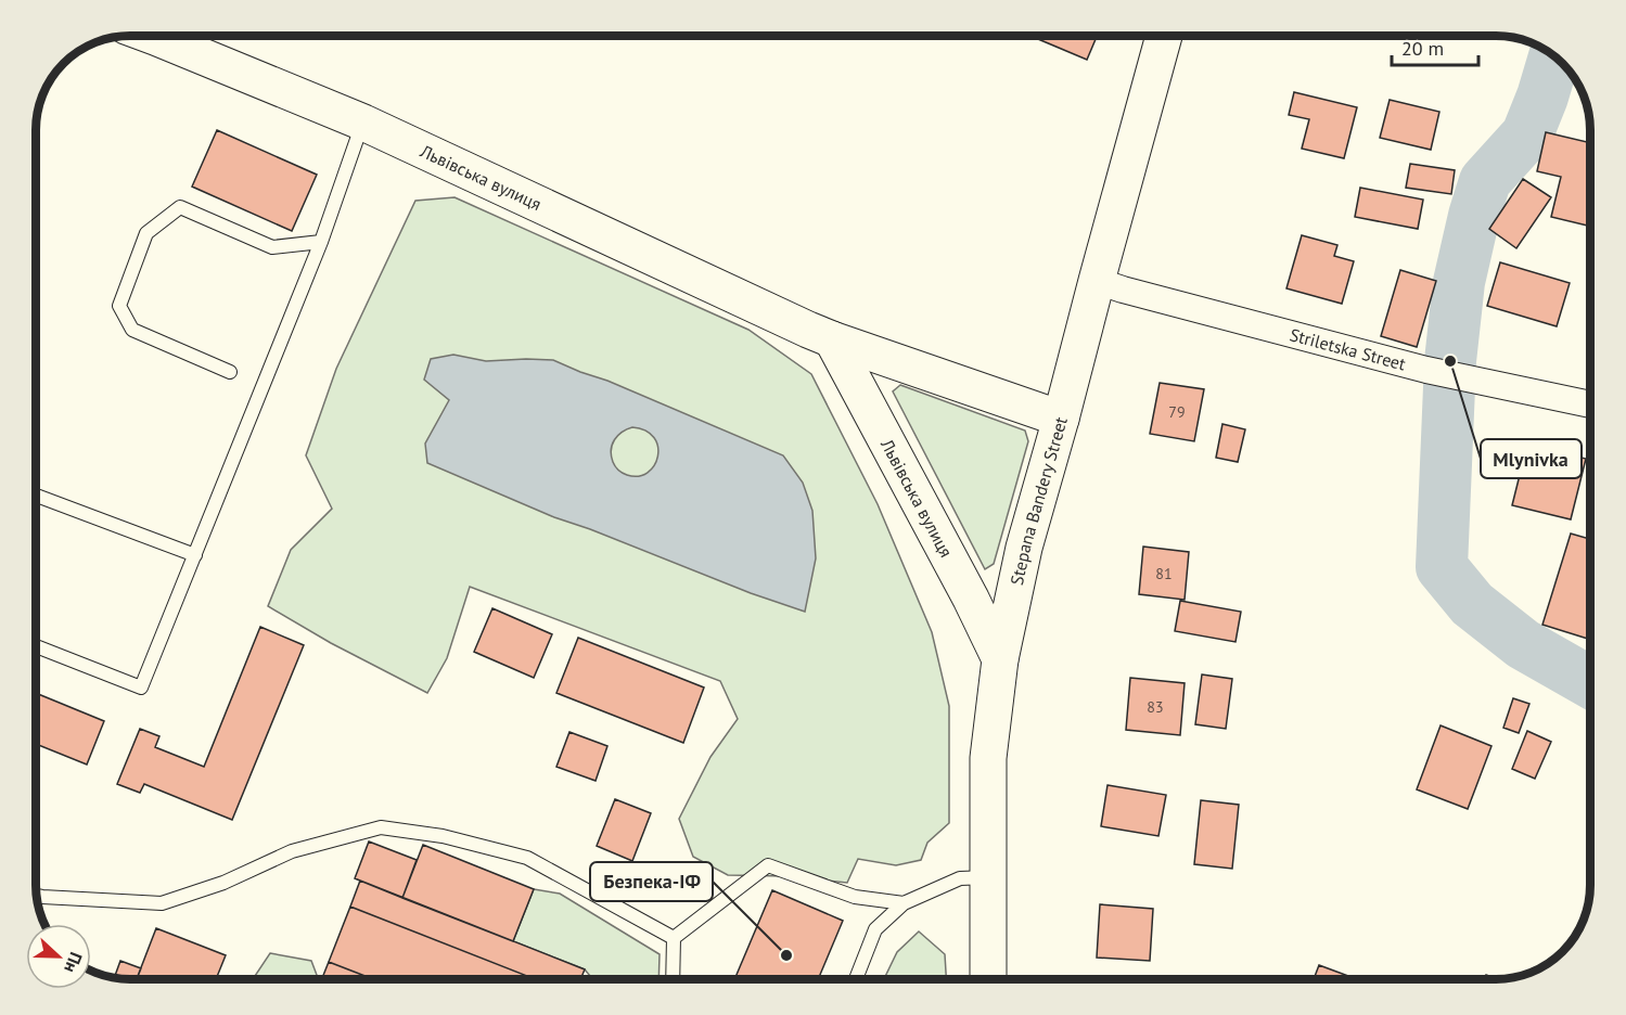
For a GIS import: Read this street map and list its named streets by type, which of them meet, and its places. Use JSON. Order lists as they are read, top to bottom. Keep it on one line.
{"streets":{"street":["Львівська вулиця","Striletska Street","Stepana Bandery Street"]},"crossings":[["Львівська вулиця","Stepana Bandery Street"],["Striletska Street","Stepana Bandery Street"]],"places":["Mlynivka","Безпека-ІФ"],"house_numbers":["79","81","83"],"scale_bar":"20 m","north":"right"}
